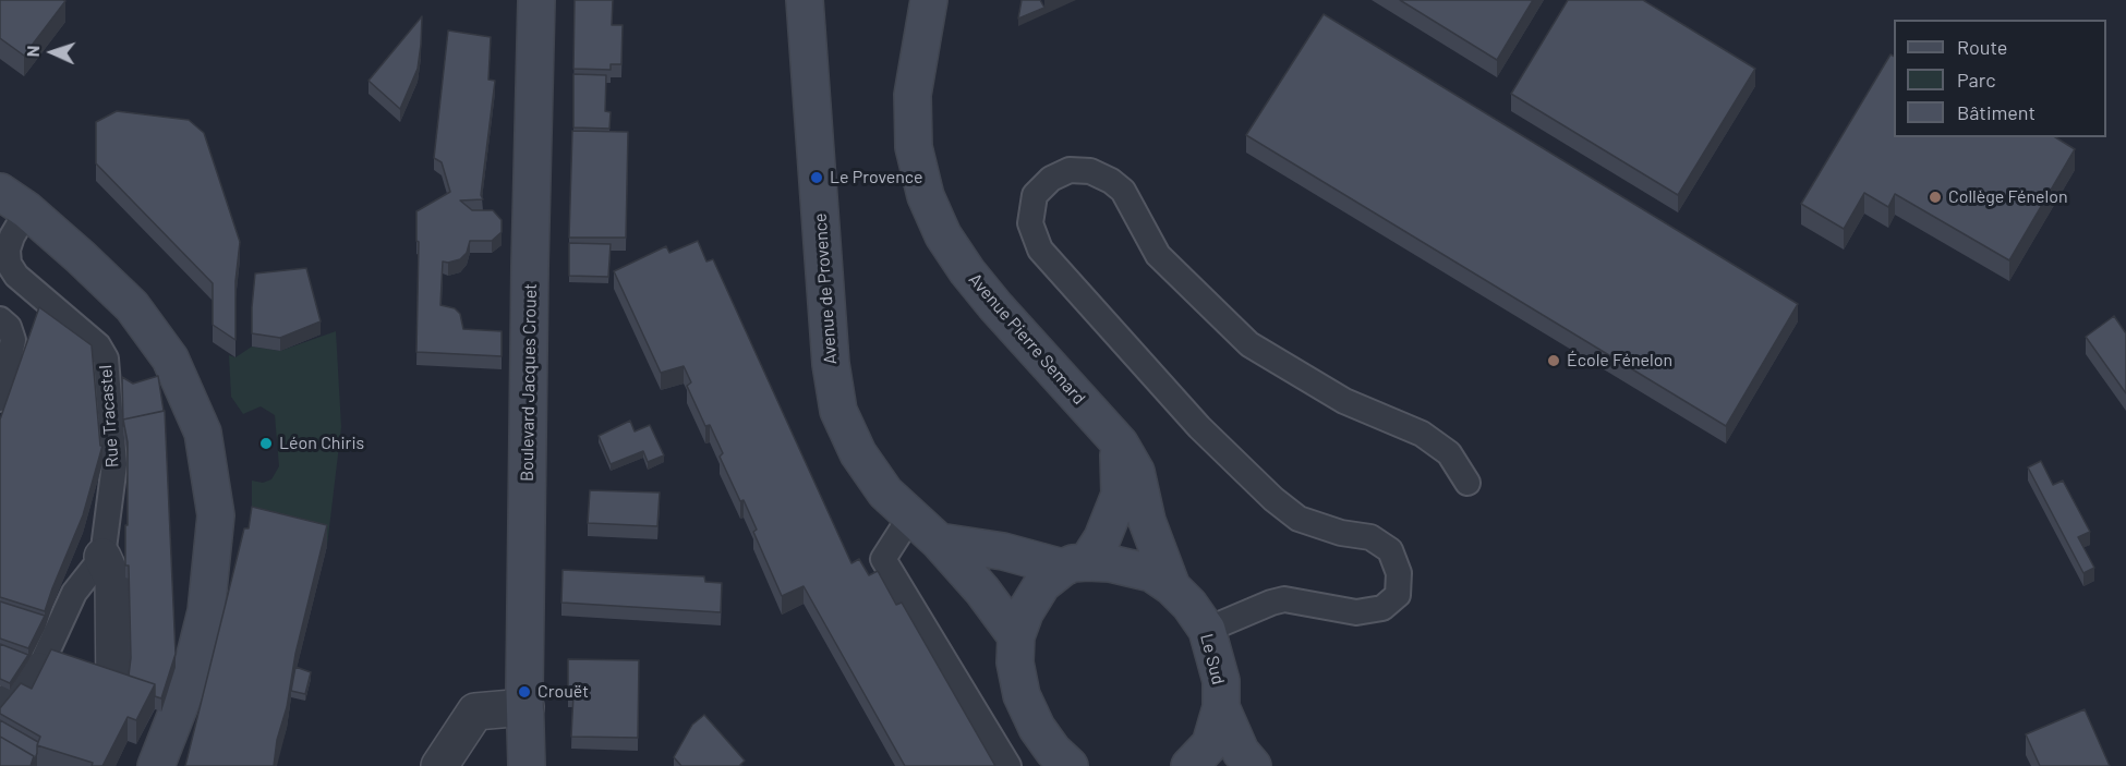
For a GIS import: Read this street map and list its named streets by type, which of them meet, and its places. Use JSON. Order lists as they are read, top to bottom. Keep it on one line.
{"streets":{"main road":["Avenue de Provence","Avenue Pierre Semard","Boulevard Jacques Crouet","Le Sud"],"lane":["Rue Tracastel"]},"crossings":[["Avenue Pierre Semard","Le Sud"]],"places":["Le Provence","Collège Fénelon","École Fénelon","Léon Chiris","Crouët"],"legend":["Route","Parc","Bâtiment"],"north":"left"}
